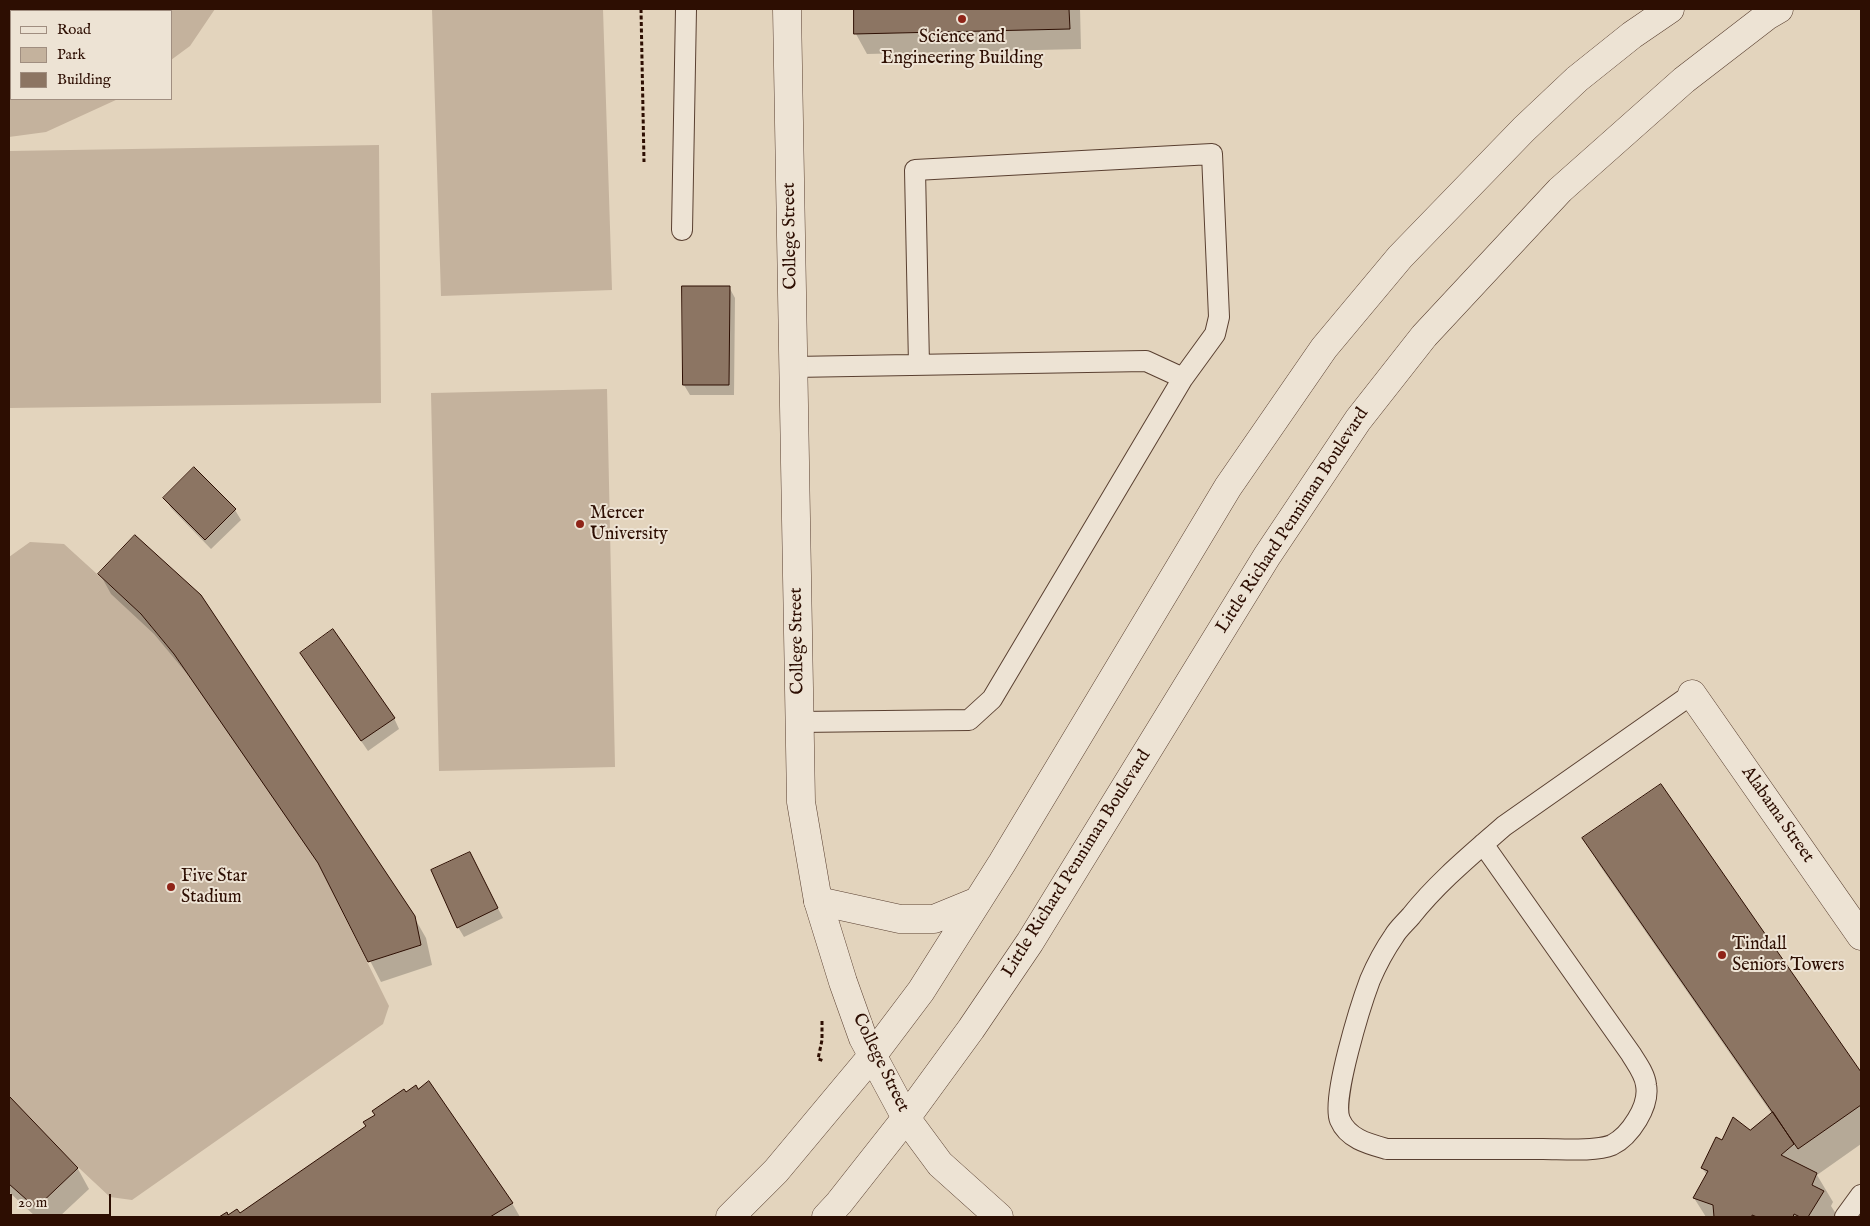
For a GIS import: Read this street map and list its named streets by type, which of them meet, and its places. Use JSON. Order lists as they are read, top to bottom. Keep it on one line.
{"streets":{"street":["College Street","Little Richard Penniman Boulevard","Alabama Street"]},"crossings":[["College Street","Little Richard Penniman Boulevard"]],"places":["Science and Engineering Building","Mercer University","Five Star Stadium","Tindall Seniors Towers"],"legend":["Road","Park","Building"],"scale_bar":"20 m"}
